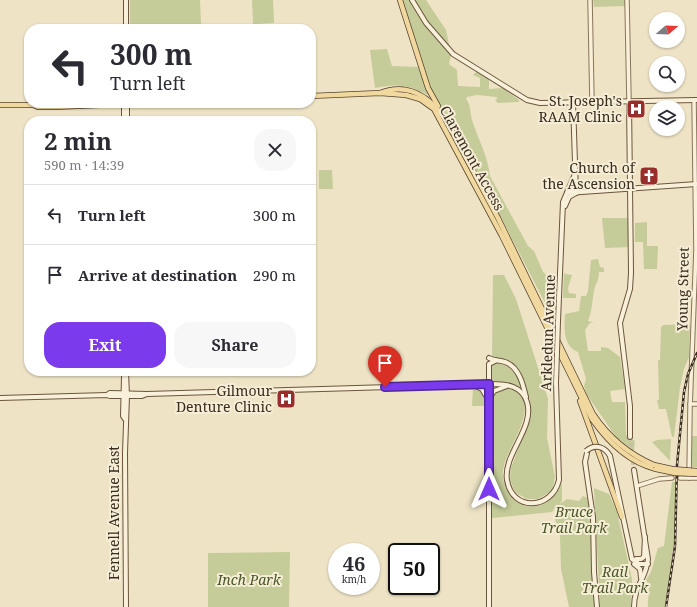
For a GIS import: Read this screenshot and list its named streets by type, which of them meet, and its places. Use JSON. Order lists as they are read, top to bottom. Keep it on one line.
{"streets":{"main road":["Claremont Access","Arkledun Avenue","Fennell Avenue East"],"street":["Young Street"]},"parks":["Bruce Trail Park","Rail Trail Park","Inch Park"],"places":{"hospital":["St. Joseph's RAAM Clinic","Gilmour Denture Clinic"],"church":["Church of the Ascension"]},"north":"right","page":{"turn":["300 m","Turn left"],"heading":["2 min","590 m · 14:39"],"list":[{"name":"Turn left","value":"300 m"},{"name":"Arrive at destination","value":"290 m"}],"buttons":["Exit","Share"],"speed":"46 km/h","limit":"50"}}
